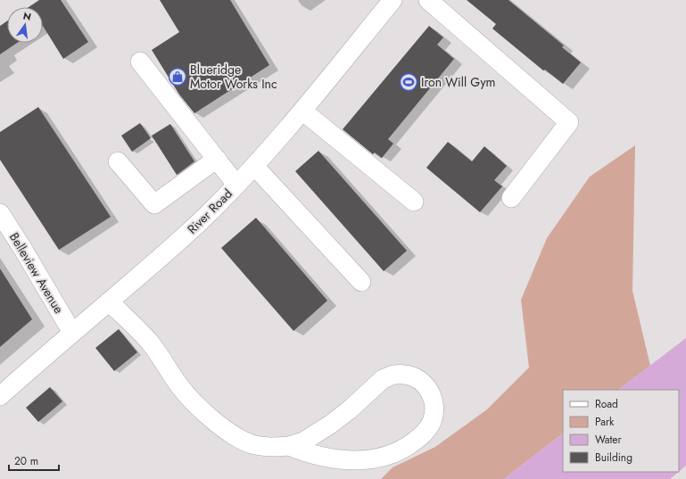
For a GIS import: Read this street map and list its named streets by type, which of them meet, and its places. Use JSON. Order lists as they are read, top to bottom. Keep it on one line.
{"streets":{"street":["River Road","Belleview Avenue"]},"crossings":[["River Road","Belleview Avenue"]],"places":{"shop":["Blueridge Motor Works Inc"],"sports":["Iron Will Gym"]},"legend":["Road","Park","Water","Building"],"scale_bar":"20 m","north":"top"}
